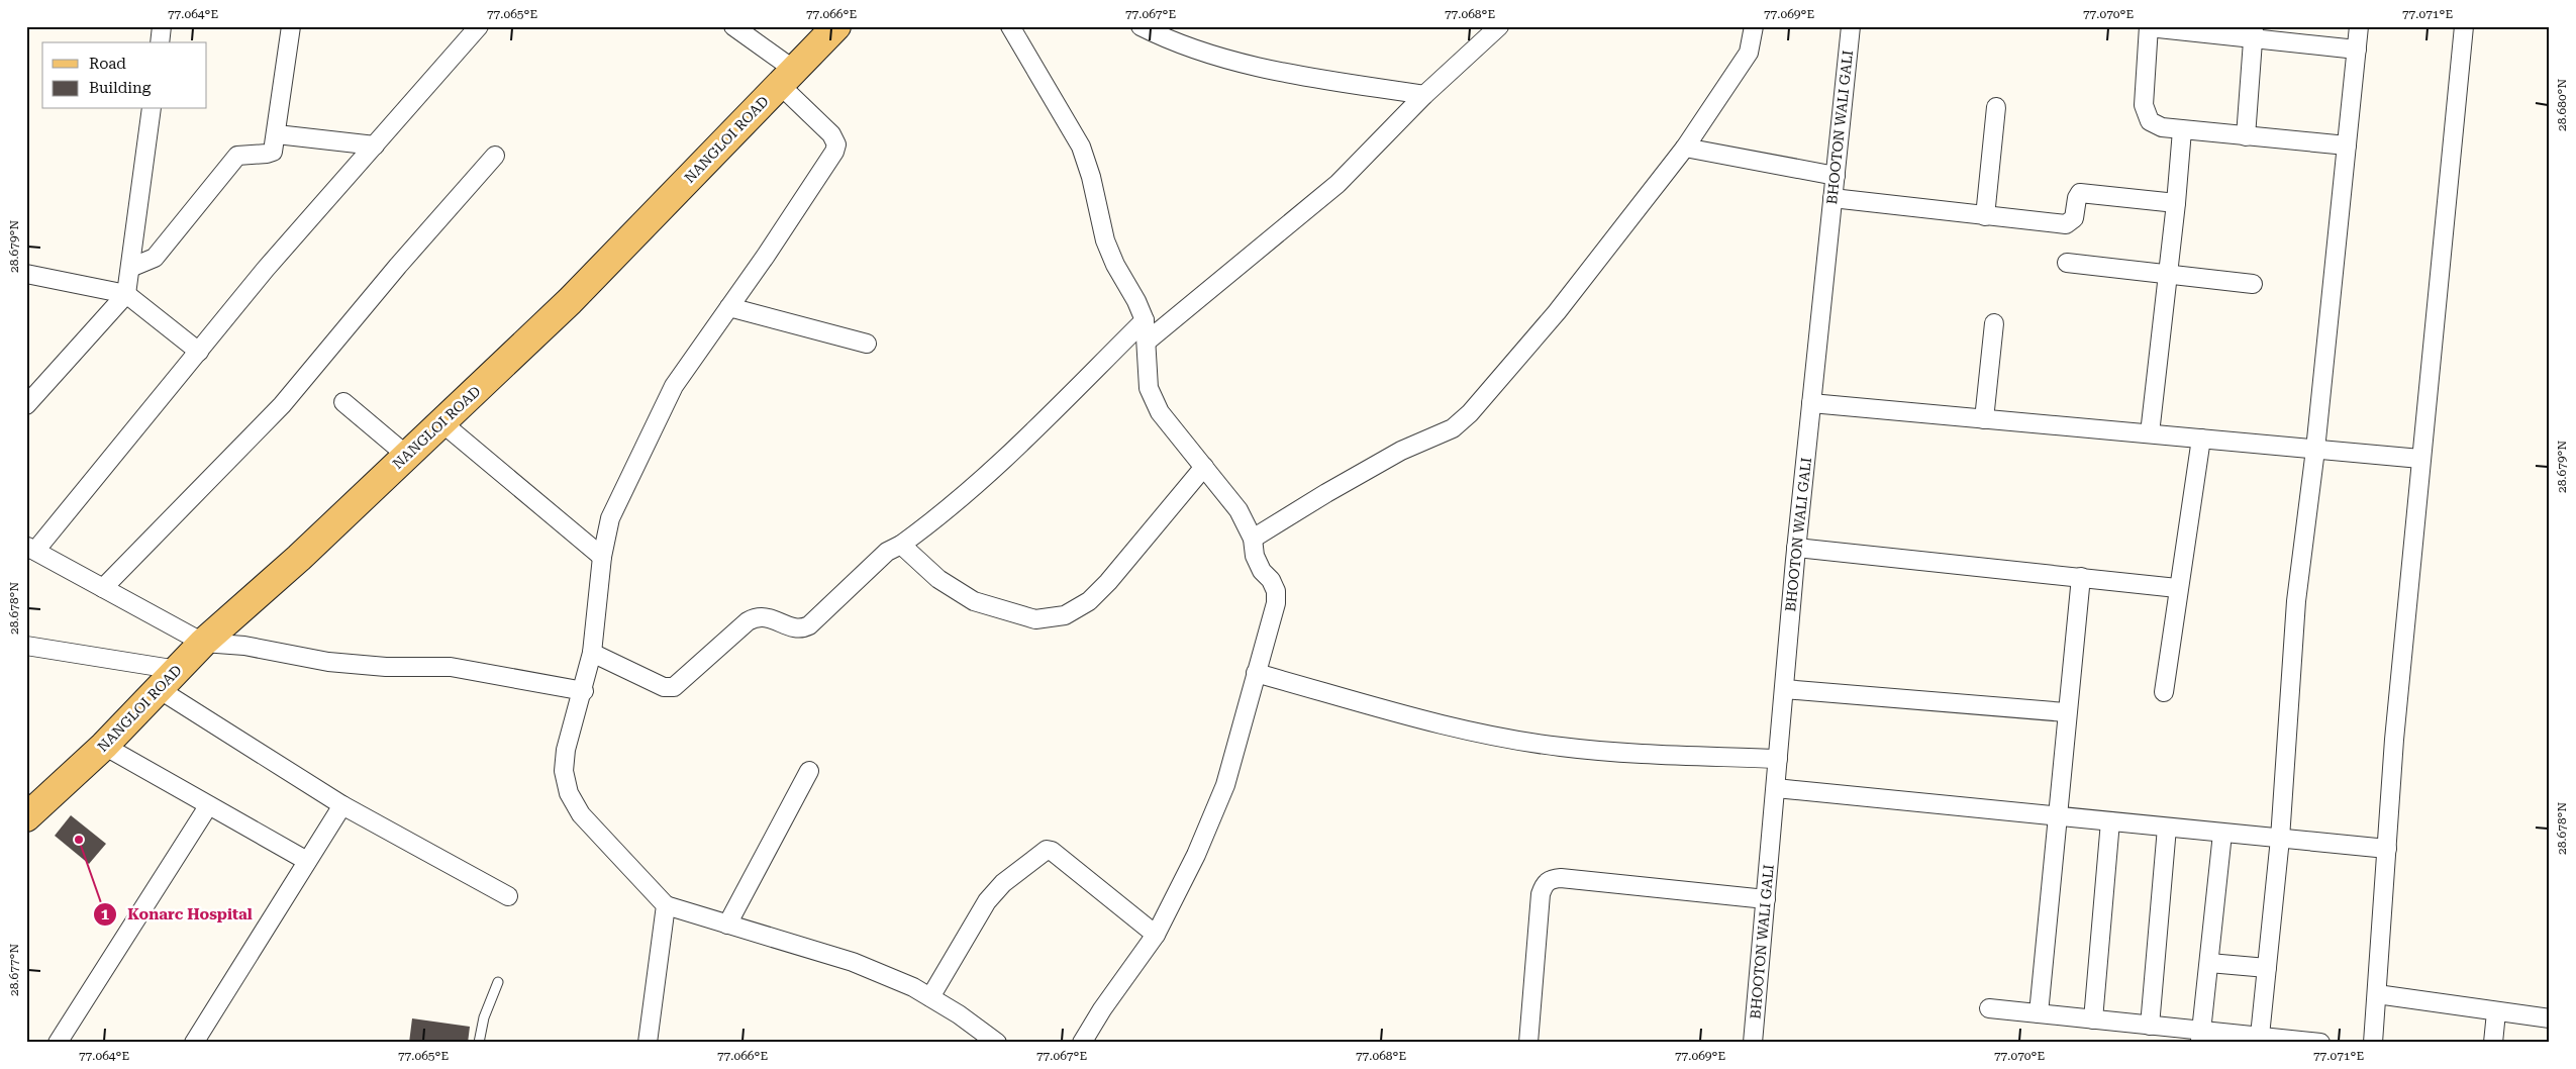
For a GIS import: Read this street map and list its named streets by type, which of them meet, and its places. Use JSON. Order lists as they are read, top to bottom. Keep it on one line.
{"streets":{"main road":["NANGLOI ROAD"],"street":["BHOOTON WALI GALI"]},"places":["Konarc Hospital"],"legend":["Road","Building"],"coordinates":["77.064°E","77.065°E","77.066°E","77.067°E","77.068°E","77.069°E","77.070°E","77.071°E","28.680°N","28.679°N","28.678°N","28.677°N"]}
